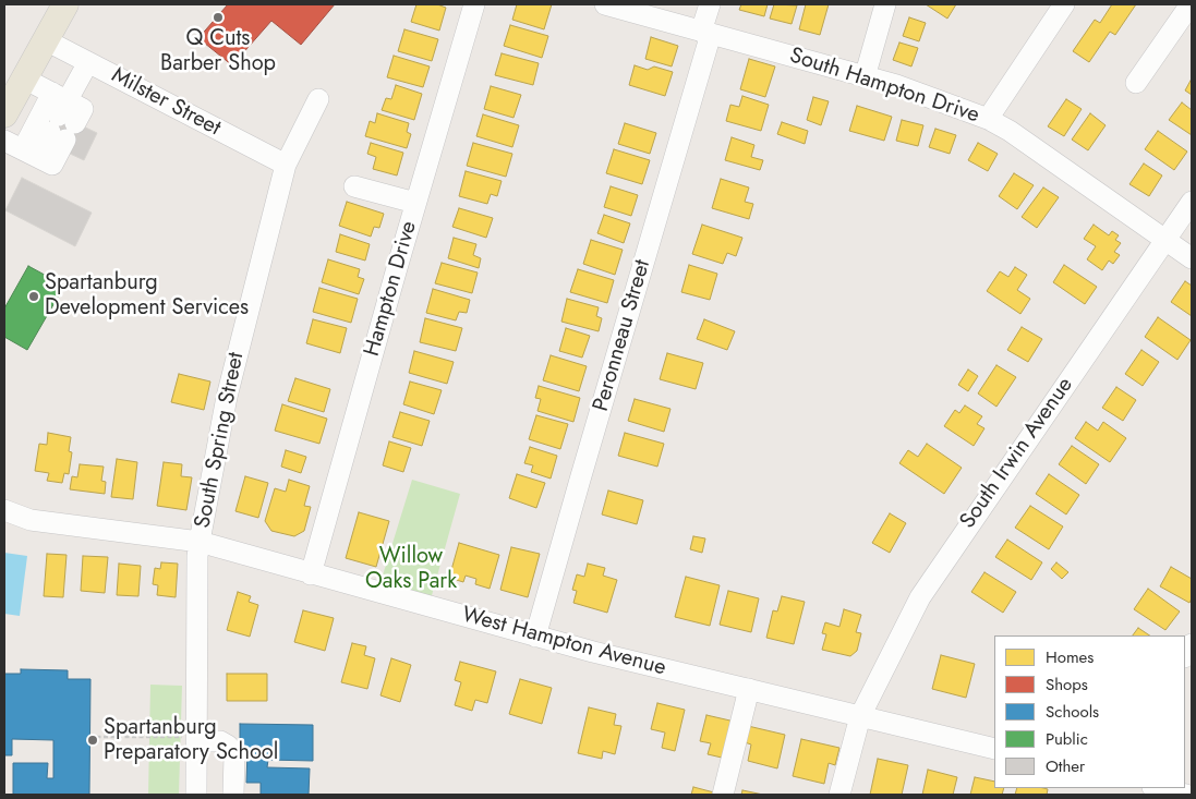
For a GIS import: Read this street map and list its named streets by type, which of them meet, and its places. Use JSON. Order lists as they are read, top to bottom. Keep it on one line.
{"streets":{"street":["South Hampton Drive","Milster Street","Hampton Drive","Peronneau Street","South Spring Street","South Irwin Avenue","West Hampton Avenue"]},"crossings":[["South Hampton Drive","Peronneau Street"],["South Hampton Drive","South Irwin Avenue"],["Milster Street","South Spring Street"],["Hampton Drive","West Hampton Avenue"],["Peronneau Street","West Hampton Avenue"],["South Spring Street","West Hampton Avenue"],["South Irwin Avenue","West Hampton Avenue"]],"parks":["Willow Oaks Park"],"places":["Q Cuts Barber Shop","Spartanburg Development Services","Spartanburg Preparatory School"],"legend":["Homes","Shops","Schools","Public","Other"]}
